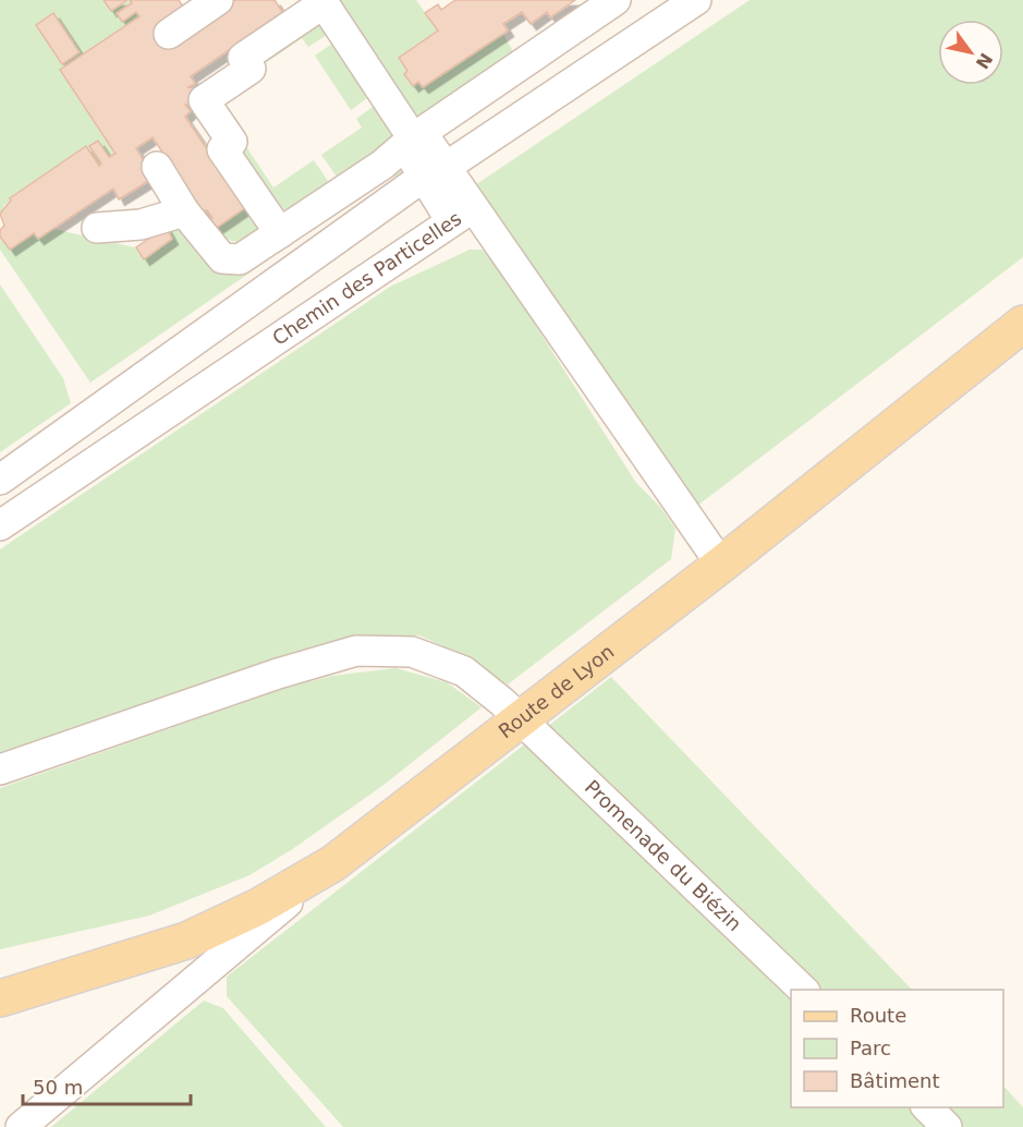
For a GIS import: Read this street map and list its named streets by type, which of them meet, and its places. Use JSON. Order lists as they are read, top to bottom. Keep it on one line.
{"streets":{"main road":["Route de Lyon"],"street":["Chemin des Particelles","Promenade du Biézin"]},"crossings":[["Chemin des Particelles","Route de Lyon"],["Route de Lyon","Promenade du Biézin"]],"legend":["Route","Parc","Bâtiment"],"scale_bar":"50 m","north":"bottom right"}
